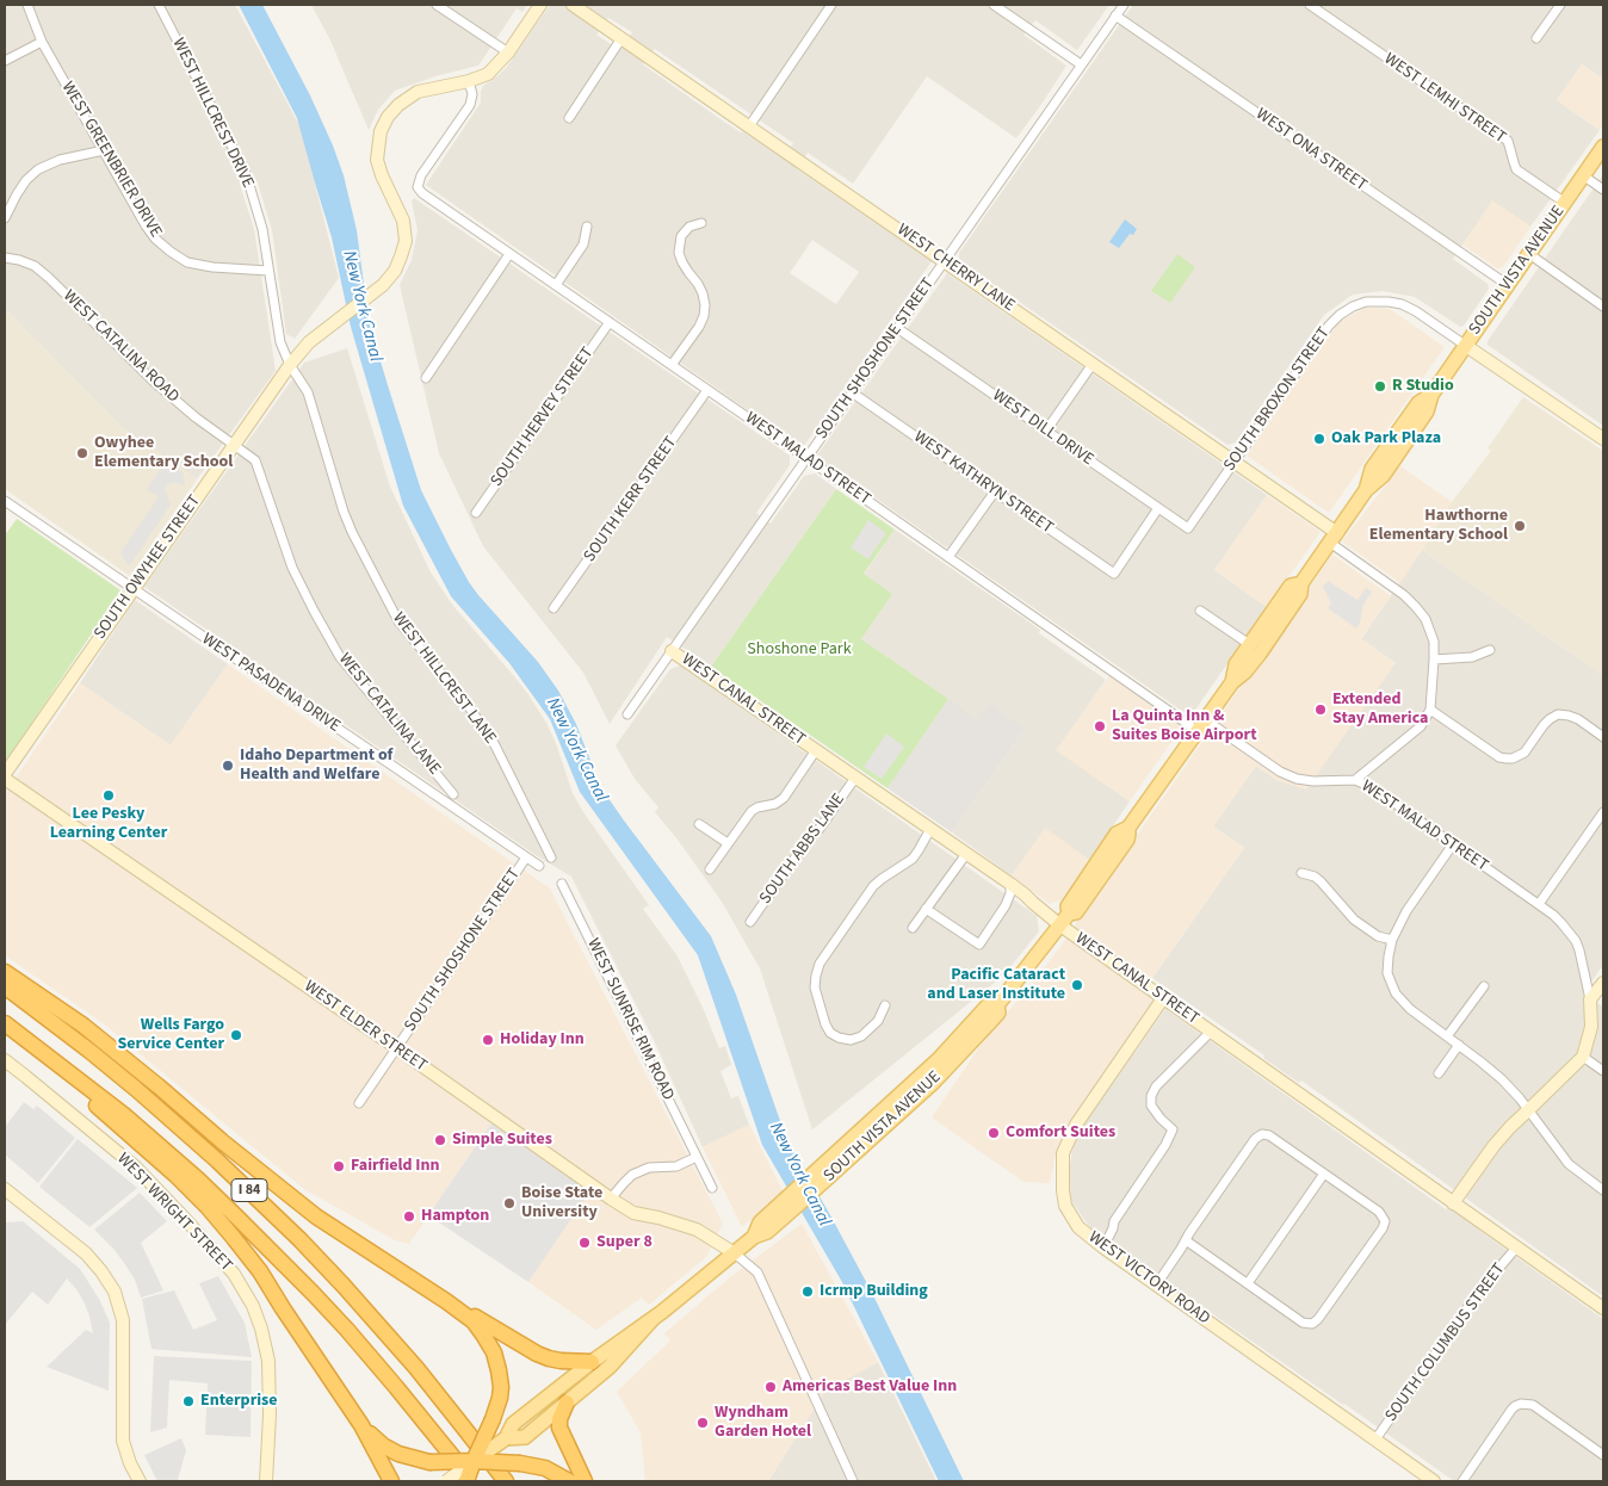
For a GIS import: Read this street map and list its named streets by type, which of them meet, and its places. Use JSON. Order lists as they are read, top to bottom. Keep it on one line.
{"streets":{"highway":["I 84"],"main road":["SOUTH VISTA AVENUE"],"street":["WEST LEMHI STREET","WEST HILLCREST DRIVE","WEST ONA STREET","WEST GREENBRIER DRIVE","WEST CHERRY LANE","WEST CATALINA ROAD","SOUTH SHOSHONE STREET","SOUTH BROXON STREET","SOUTH HERVEY STREET","WEST DILL DRIVE","WEST MALAD STREET","WEST KATHRYN STREET","SOUTH KERR STREET","SOUTH OWYHEE STREET","WEST HILLCREST LANE","WEST PASADENA DRIVE","WEST CANAL STREET","WEST CATALINA LANE","SOUTH ABBS LANE","WEST SUNRISE RIM ROAD","WEST ELDER STREET","WEST WRIGHT STREET","WEST VICTORY ROAD","SOUTH COLUMBUS STREET"]},"crossings":[["WEST LEMHI STREET","SOUTH VISTA AVENUE"],["WEST HILLCREST DRIVE","WEST GREENBRIER DRIVE"],["WEST HILLCREST DRIVE","SOUTH OWYHEE STREET"],["WEST HILLCREST DRIVE","WEST HILLCREST LANE"],["WEST ONA STREET","SOUTH VISTA AVENUE"],["WEST ONA STREET","SOUTH SHOSHONE STREET"],["WEST CHERRY LANE","SOUTH VISTA AVENUE"],["WEST CHERRY LANE","SOUTH SHOSHONE STREET"],["WEST CHERRY LANE","SOUTH BROXON STREET"],["SOUTH VISTA AVENUE","SOUTH BROXON STREET"],["SOUTH VISTA AVENUE","WEST MALAD STREET"],["SOUTH VISTA AVENUE","WEST CANAL STREET"],["SOUTH VISTA AVENUE","WEST ELDER STREET"],["WEST CATALINA ROAD","SOUTH OWYHEE STREET"],["WEST CATALINA ROAD","WEST CATALINA LANE"],["SOUTH SHOSHONE STREET","WEST DILL DRIVE"],["SOUTH SHOSHONE STREET","WEST MALAD STREET"],["SOUTH SHOSHONE STREET","WEST KATHRYN STREET"],["SOUTH SHOSHONE STREET","WEST PASADENA DRIVE"],["SOUTH SHOSHONE STREET","WEST CANAL STREET"],["SOUTH SHOSHONE STREET","WEST ELDER STREET"],["SOUTH BROXON STREET","WEST DILL DRIVE"],["SOUTH HERVEY STREET","WEST MALAD STREET"],["WEST DILL DRIVE","WEST KATHRYN STREET"],["WEST MALAD STREET","SOUTH KERR STREET"],["WEST MALAD STREET","SOUTH OWYHEE STREET"],["SOUTH OWYHEE STREET","WEST HILLCREST LANE"],["SOUTH OWYHEE STREET","WEST PASADENA DRIVE"],["SOUTH OWYHEE STREET","WEST CATALINA LANE"],["SOUTH OWYHEE STREET","WEST ELDER STREET"],["WEST CANAL STREET","SOUTH ABBS LANE"],["WEST CANAL STREET","WEST VICTORY ROAD"],["WEST CANAL STREET","SOUTH COLUMBUS STREET"],["WEST VICTORY ROAD","SOUTH COLUMBUS STREET"]],"water":["New York Canal"],"parks":["Shoshone Park"],"places":["R Studio","Oak Park Plaza","Owyhee Elementary School","Hawthorne Elementary School","Extended Stay America","La Quinta Inn & Suites Boise Airport","Idaho Department of Health and Welfare","Lee Pesky Learning Center","Pacific Cataract and Laser Institute","Wells Fargo Service Center","Holiday Inn","Comfort Suites","Simple Suites","Fairfield Inn","Boise State University","Hampton","Super 8","Icrmp Building","Americas Best Value Inn","Enterprise","Wyndham Garden Hotel"]}
